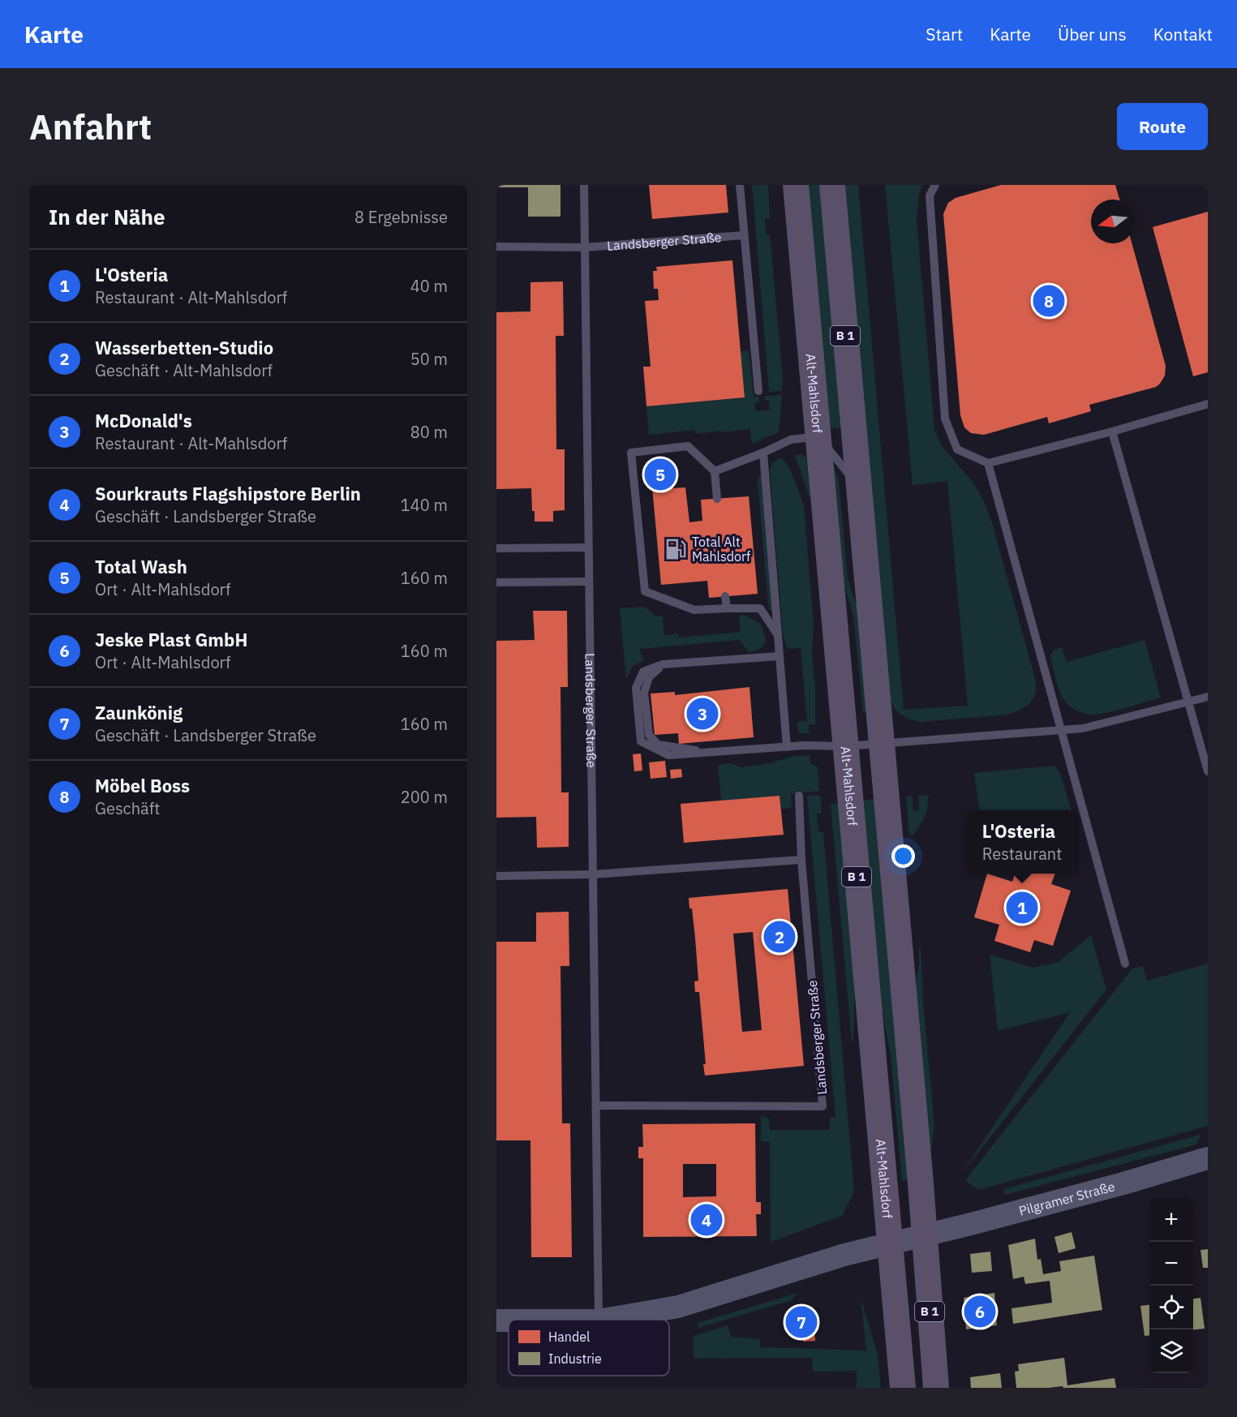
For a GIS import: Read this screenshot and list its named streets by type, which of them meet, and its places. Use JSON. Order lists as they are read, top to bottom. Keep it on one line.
{"streets":{"main road":["B 1","Alt-Mahlsdorf"],"street":["Pilgramer Straße"],"lane":["Landsberger Straße"]},"crossings":[["B 1","Pilgramer Straße"]],"places":{"fuel station":["Total Alt Mahlsdorf"]},"legend":["Handel","Industrie"],"north":"left","page":{"header":"Karte","nav":["Start","Karte","Über uns","Kontakt"],"buttons":"Route","title":"Anfahrt","heading":["In der Nähe","8 Ergebnisse"],"list":[{"mark":"1","name":"L'Osteria","note":"Restaurant · Alt-Mahlsdorf","value":"40 m"},{"mark":"2","name":"Wasserbetten-Studio","note":"Geschäft · Alt-Mahlsdorf","value":"50 m"},{"mark":"3","name":"McDonald's","note":"Restaurant · Alt-Mahlsdorf","value":"80 m"},{"mark":"4","name":"Sourkrauts Flagshipstore Berlin","note":"Geschäft · Landsberger Straße","value":"140 m"},{"mark":"5","name":"Total Wash","note":"Ort · Alt-Mahlsdorf","value":"160 m"},{"mark":"6","name":"Jeske Plast GmbH","note":"Ort · Alt-Mahlsdorf","value":"160 m"},{"mark":"7","name":"Zaunkönig","note":"Geschäft · Landsberger Straße","value":"160 m"},{"mark":"8","name":"Möbel Boss","note":"Geschäft","value":"200 m"}],"pins":["8","5","3","1","2","4","6","7"],"popup":["L'Osteria","Restaurant"],"map_buttons":["+","−"]}}
